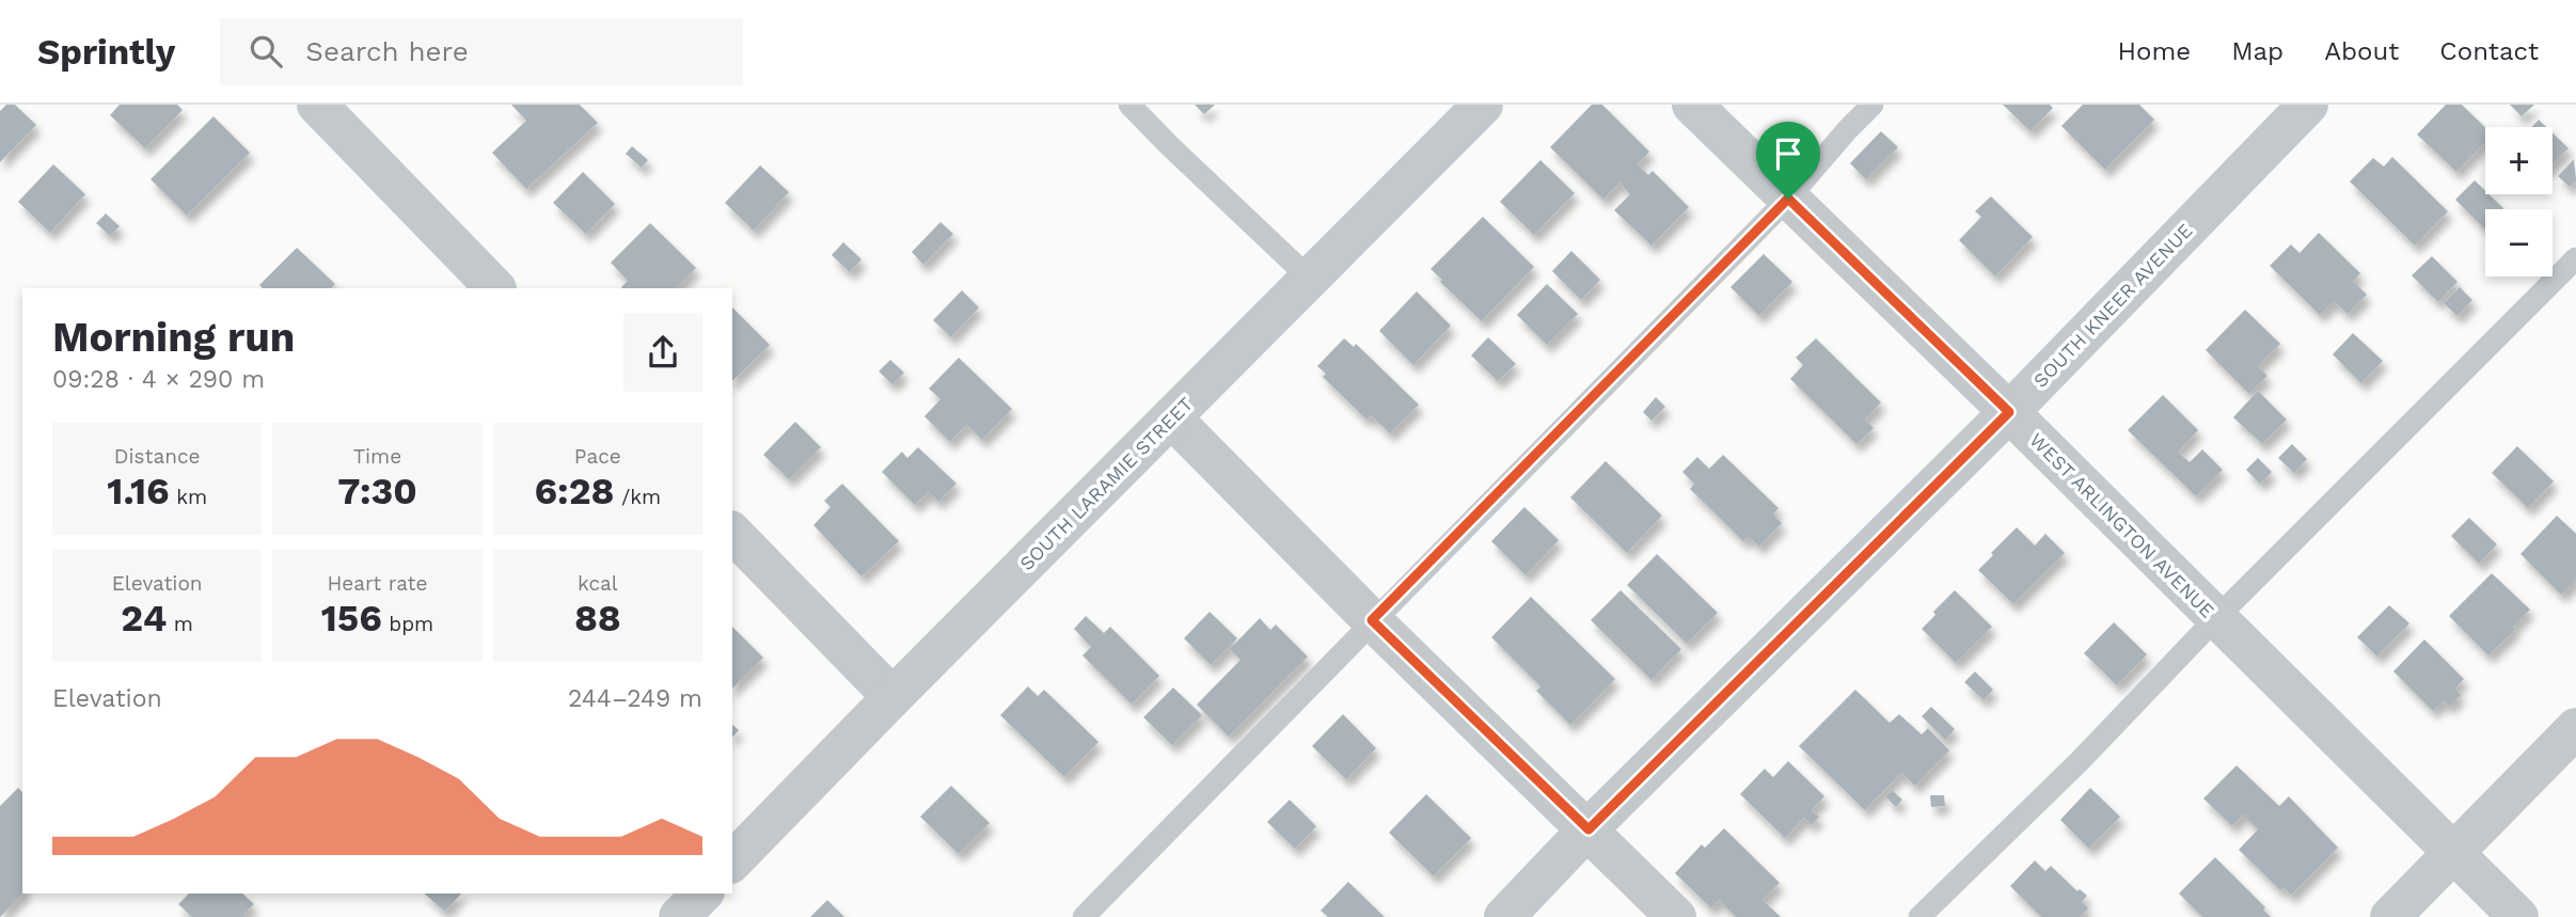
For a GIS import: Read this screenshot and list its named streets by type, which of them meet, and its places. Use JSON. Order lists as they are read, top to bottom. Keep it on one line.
{"streets":{"street":["SOUTH KNEER AVENUE","SOUTH LARAMIE STREET","WEST ARLINGTON AVENUE"]},"crossings":[["SOUTH KNEER AVENUE","WEST ARLINGTON AVENUE"]],"page":{"header":"Sprintly","search":"Search here","nav":["Home","Map","About","Contact"],"map_buttons":["+","−"],"heading":["Morning run","09:28 · 4 × 290 m"],"stats":[["Distance","1.16 km"],["Time","7:30"],["Pace","6:28 /km"],["Elevation","24 m"],["Heart rate","156 bpm"],["kcal","88"]],"chart":["Elevation","244–249 m"]}}
